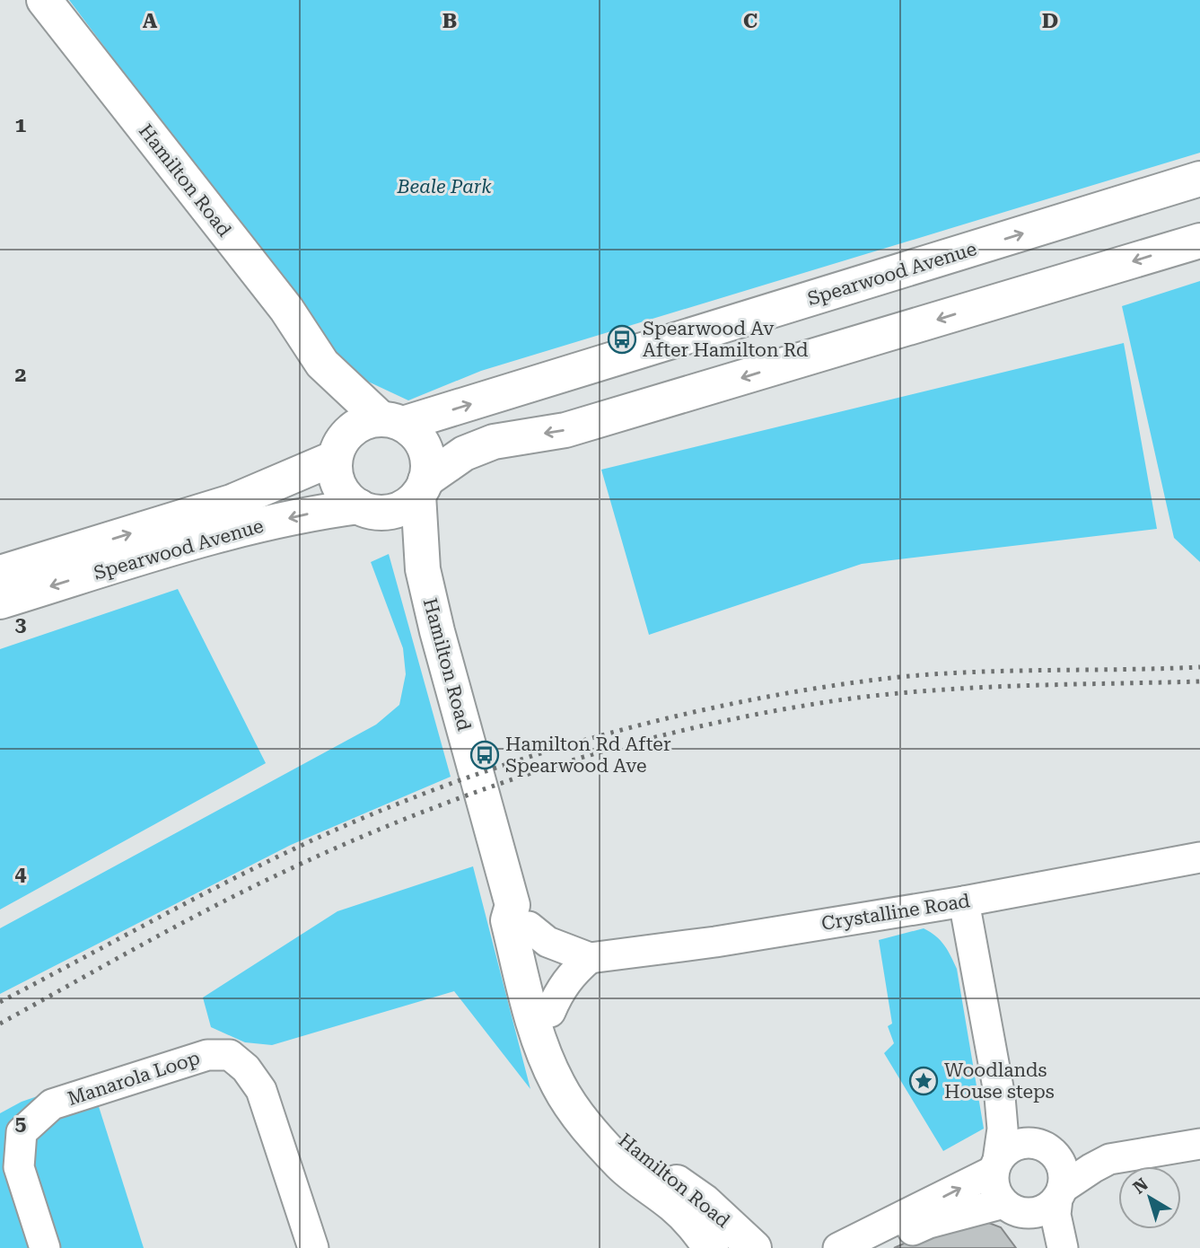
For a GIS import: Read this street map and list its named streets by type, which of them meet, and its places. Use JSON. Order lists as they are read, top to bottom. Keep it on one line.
{"streets":{"main road":["Hamilton Road","Spearwood Avenue"],"street":["Crystalline Road","Manarola Loop"]},"crossings":[["Hamilton Road","Spearwood Avenue"],["Hamilton Road","Crystalline Road"]],"parks":["Beale Park"],"places":{"bus stop":["Spearwood Av After Hamilton Rd","Hamilton Rd After Spearwood Ave"],"place":["Woodlands House steps"]},"north":"top left","grid":{"columns":["A","B","C","D"],"rows":["1","2","3","4","5"]}}
